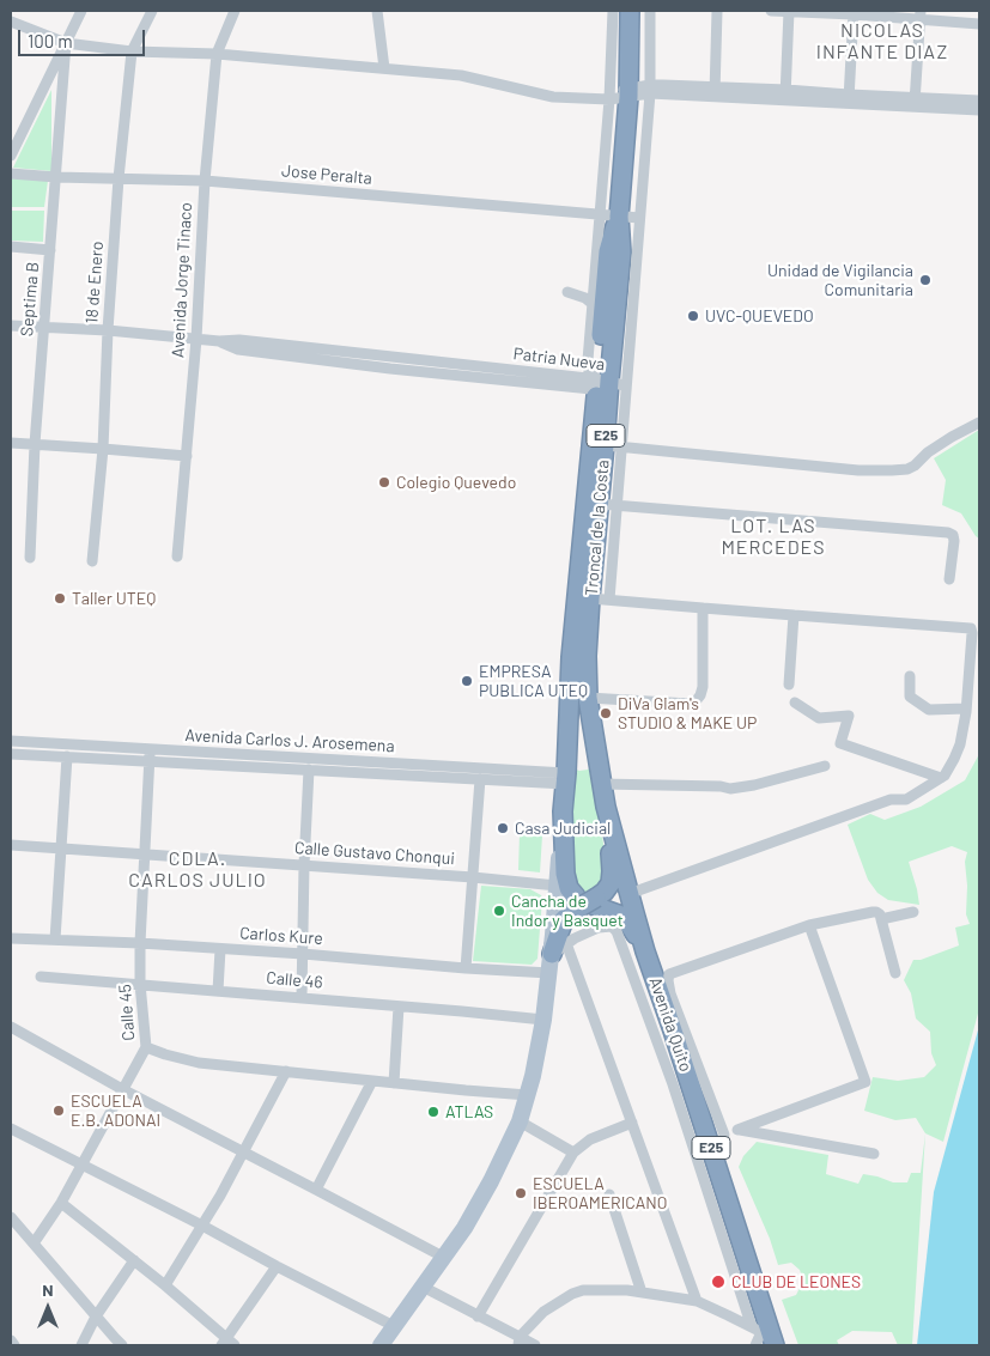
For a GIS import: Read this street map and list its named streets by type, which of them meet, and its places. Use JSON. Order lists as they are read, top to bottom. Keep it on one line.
{"streets":{"highway":["E25","Troncal de la Costa","Avenida Quito"],"street":["Jose Peralta","Avenida Jorge Tinaco","18 de Enero","Septima B","Patria Nueva","Avenida Carlos J. Arosemena","Calle Gustavo Chonqui","Carlos Kure","Calle 46","Calle 45"]},"crossings":[["Jose Peralta","Avenida Jorge Tinaco"],["Jose Peralta","18 de Enero"],["Jose Peralta","Septima B"],["Jose Peralta","Troncal de la Costa"],["Avenida Jorge Tinaco","Patria Nueva"],["18 de Enero","Patria Nueva"],["Septima B","Patria Nueva"],["Patria Nueva","Troncal de la Costa"],["E25","Troncal de la Costa"],["E25","Avenida Carlos J. Arosemena"],["Troncal de la Costa","Avenida Quito"],["Avenida Carlos J. Arosemena","Calle 45"],["Calle Gustavo Chonqui","Calle 45"],["Carlos Kure","Calle 45"],["Calle 46","Calle 45"]],"districts":["NICOLAS INFANTE DIAZ","LOT. LAS MERCEDES","CDLA. CARLOS JULIO"],"places":["Unidad de Vigilancia Comunitaria","UVC-QUEVEDO","Colegio Quevedo","Taller UTEQ","EMPRESA PUBLICA UTEQ","DiVa Glam's STUDIO & MAKE UP","Casa Judicial","Cancha de Indor y Basquet","ESCUELA E.B. ADONAI","ATLAS","ESCUELA IBEROAMERICANO","CLUB DE LEONES"],"scale_bar":"100 m","north":"top"}
